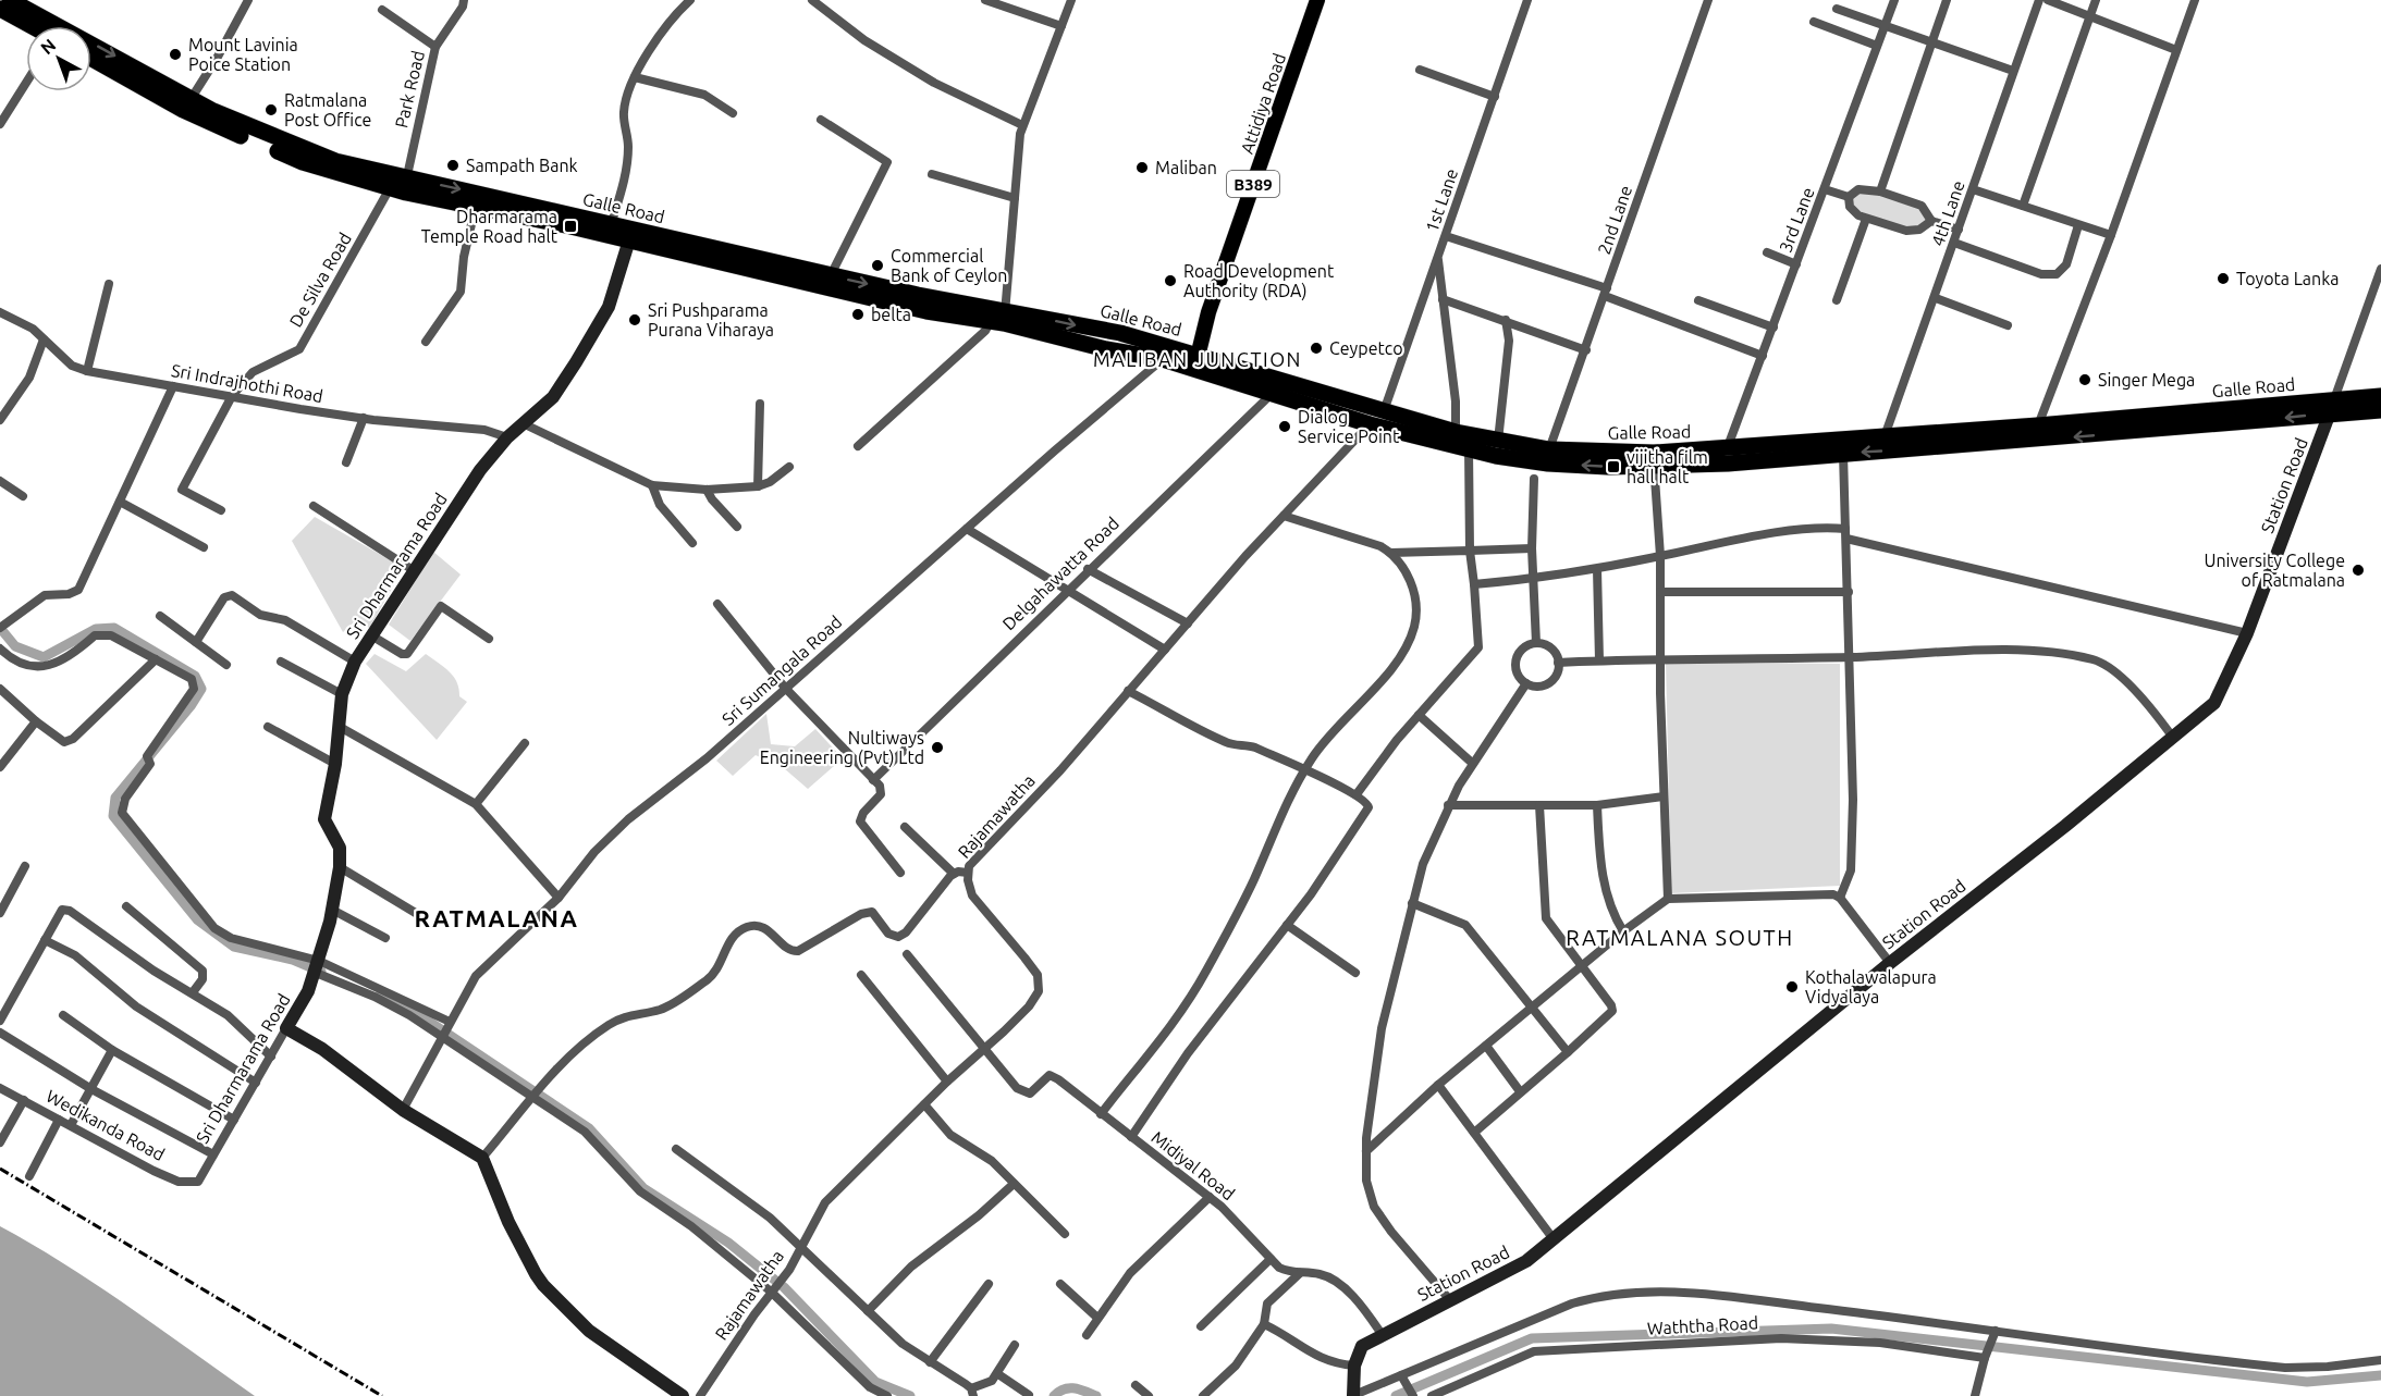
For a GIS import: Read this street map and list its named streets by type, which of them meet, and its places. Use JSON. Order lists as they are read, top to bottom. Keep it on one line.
{"streets":{"highway":["Galle Road"],"main road":["Attidiya Road","B389"],"street":["Park Road","1st Lane","4th Lane","2nd Lane","3rd Lane","De Silva Road","Sri Indrajhothi Road","Station Road","Sri Dharmarama Road","Delgahawatta Road","Sri Sumangala Road","Rajamawatha","Wedikanda Road","Midiyal Road","Waththa Road"]},"crossings":[["Park Road","Galle Road"],["Park Road","De Silva Road"],["Attidiya Road","Galle Road"],["1st Lane","Galle Road"],["Galle Road","4th Lane"],["Galle Road","2nd Lane"],["Galle Road","3rd Lane"],["Galle Road","De Silva Road"],["Galle Road","Station Road"],["Galle Road","Sri Dharmarama Road"],["Galle Road","Delgahawatta Road"],["Galle Road","Sri Sumangala Road"],["Galle Road","Rajamawatha"],["De Silva Road","Sri Indrajhothi Road"],["Sri Indrajhothi Road","Sri Dharmarama Road"],["Station Road","Midiyal Road"],["Sri Dharmarama Road","Wedikanda Road"],["Rajamawatha","Midiyal Road"]],"districts":["MALIBAN JUNCTION","RATMALANA","RATMALANA SOUTH"],"places":{"other":["Mount Lavinia Poice Station","Ratmalana Post Office","Sampath Bank","Maliban","Commercial Bank of Ceylon","Toyota Lanka","Road Development Authority (RDA)","belta","Sri Pushparama Purana Viharaya","Ceypetco","Singer Mega","Dialog Service Point","University College of Ratmalana","Nultiways Engineering (Pvt) Ltd","Kothalawalapura Vidyalaya"],"transit":["Dharmarama Temple Road halt","vijitha film hall halt"]},"north":"top left"}
